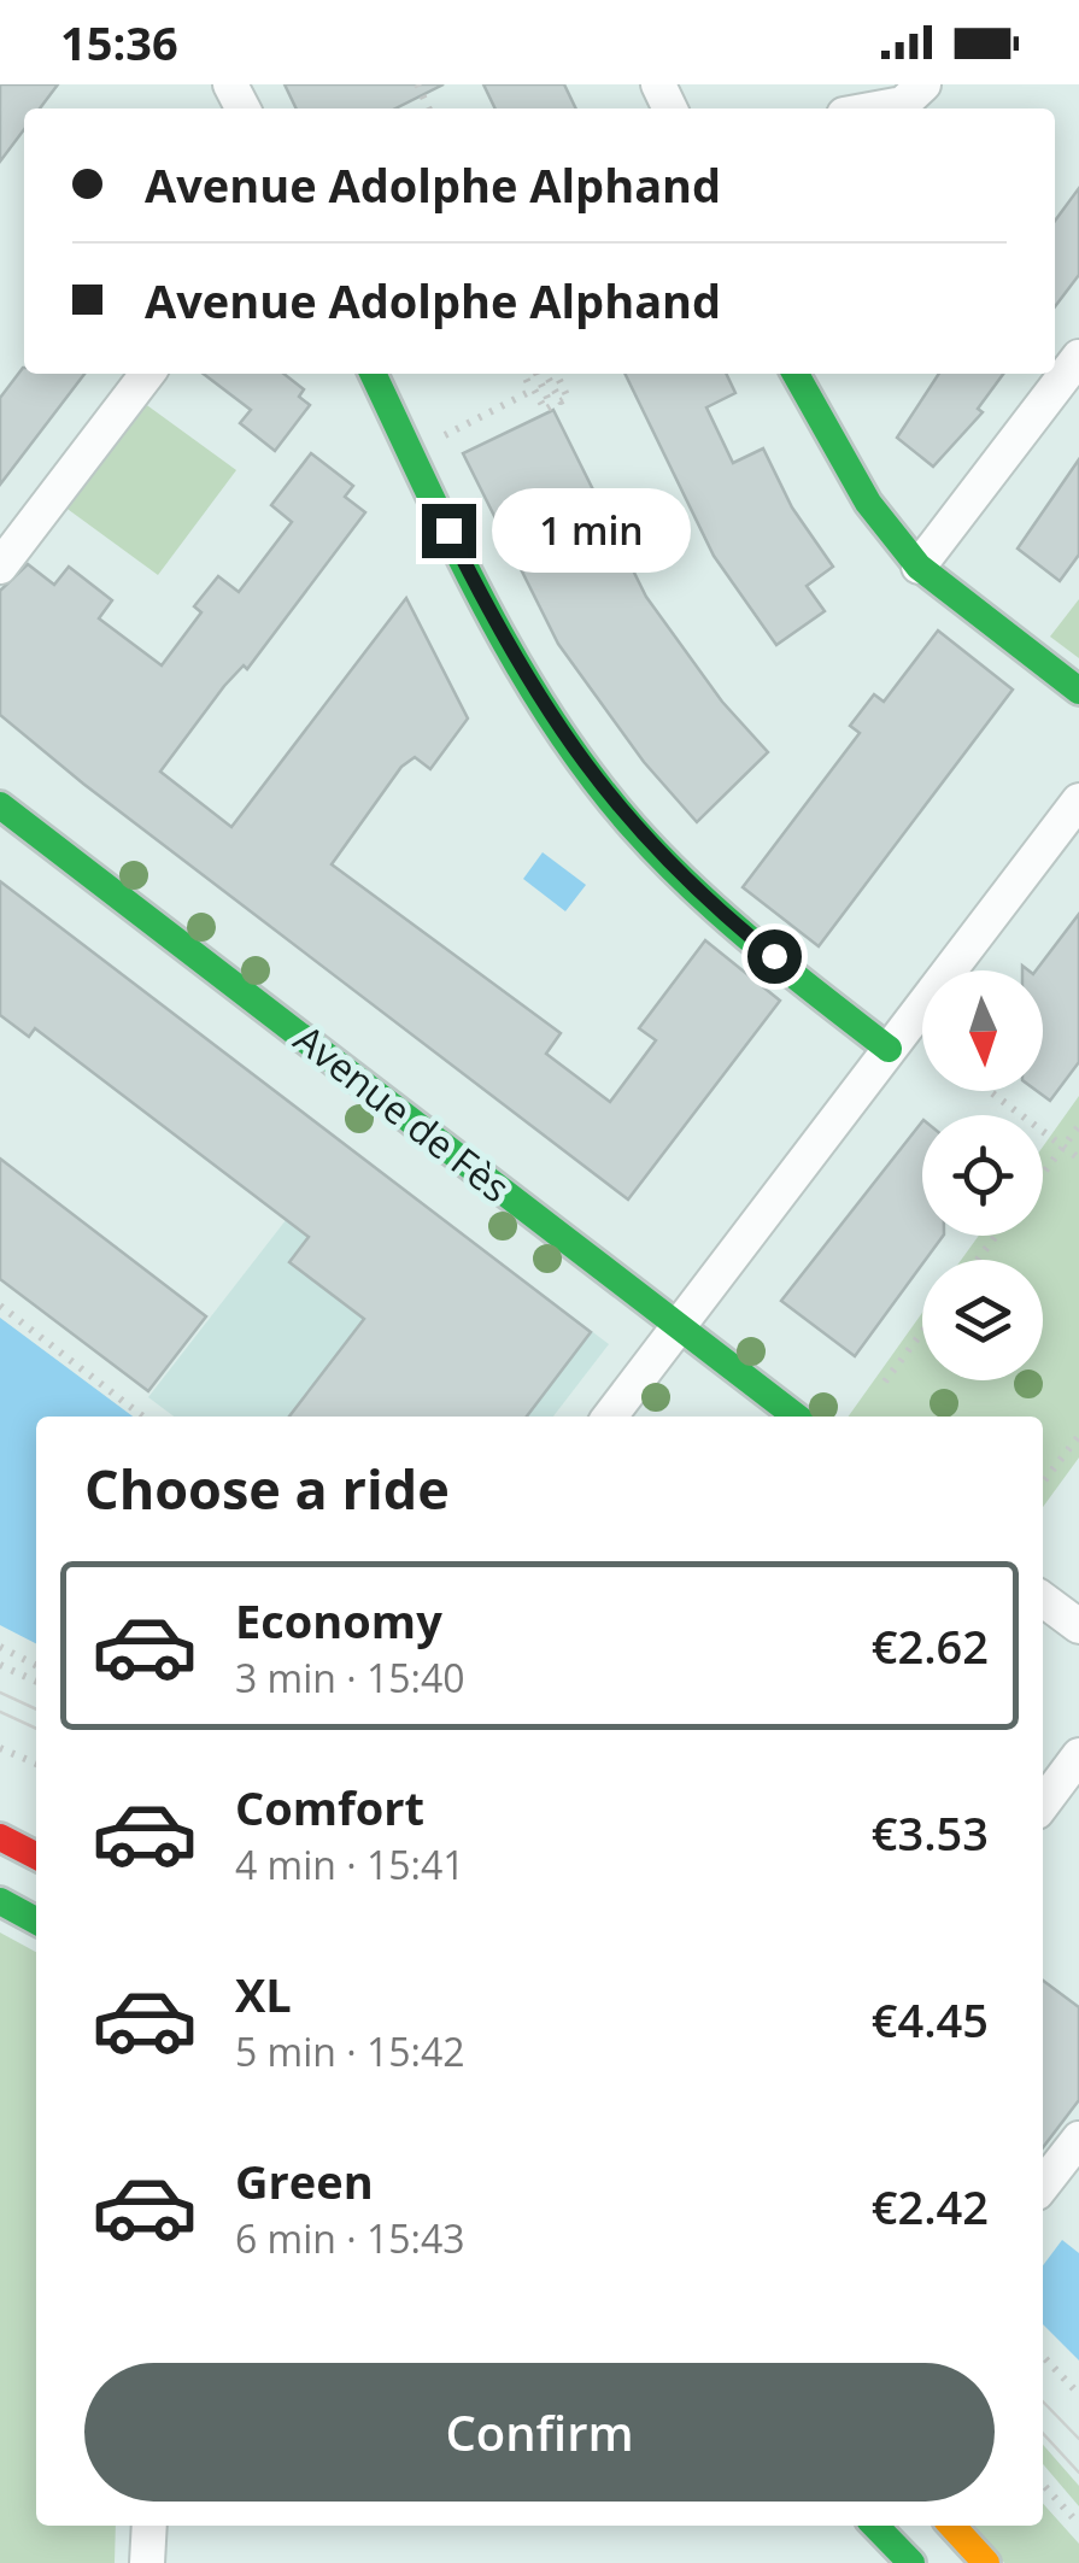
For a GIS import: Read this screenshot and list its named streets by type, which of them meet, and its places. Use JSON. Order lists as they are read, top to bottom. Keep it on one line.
{"streets":{"street":["Avenue de Fès"]},"north":"bottom","page":{"status":"15:36","banner":["Avenue Adolphe Alphand","Avenue Adolphe Alphand"],"bubble":"1 min","heading":"Choose a ride","list":[{"name":"Economy","note":"3 min · 15:40","value":"€2.62"},{"name":"Comfort","note":"4 min · 15:41","value":"€3.53"},{"name":"XL","note":"5 min · 15:42","value":"€4.45"},{"name":"Green","note":"6 min · 15:43","value":"€2.42"}],"buttons":"Confirm"}}
